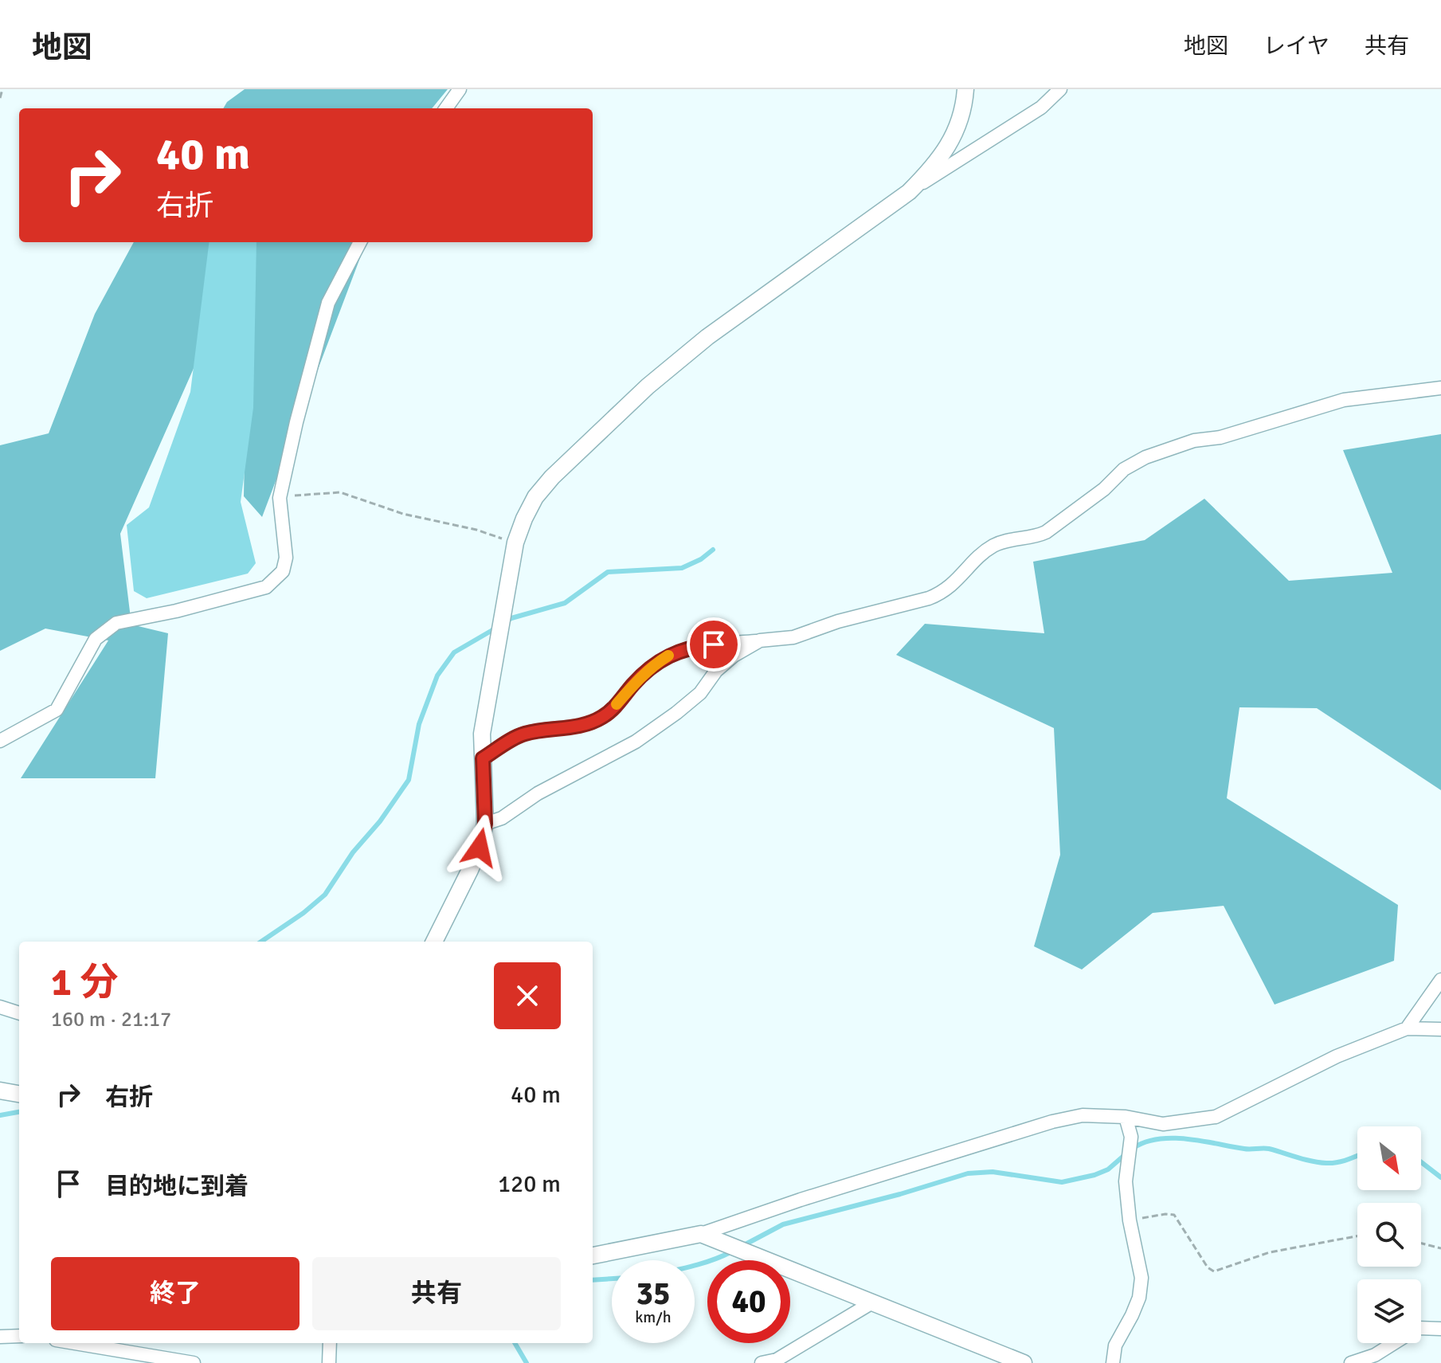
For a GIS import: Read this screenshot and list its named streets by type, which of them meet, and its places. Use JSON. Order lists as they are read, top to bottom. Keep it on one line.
{"north":"bottom right","page":{"header":"地図","nav":["地図","レイヤ","共有"],"turn":["40 m","右折"],"heading":["1 分","160 m · 21:17"],"list":[{"name":"右折","value":"40 m"},{"name":"目的地に到着","value":"120 m"}],"buttons":["終了","共有"],"speed":"35 km/h","limit":"40"}}
